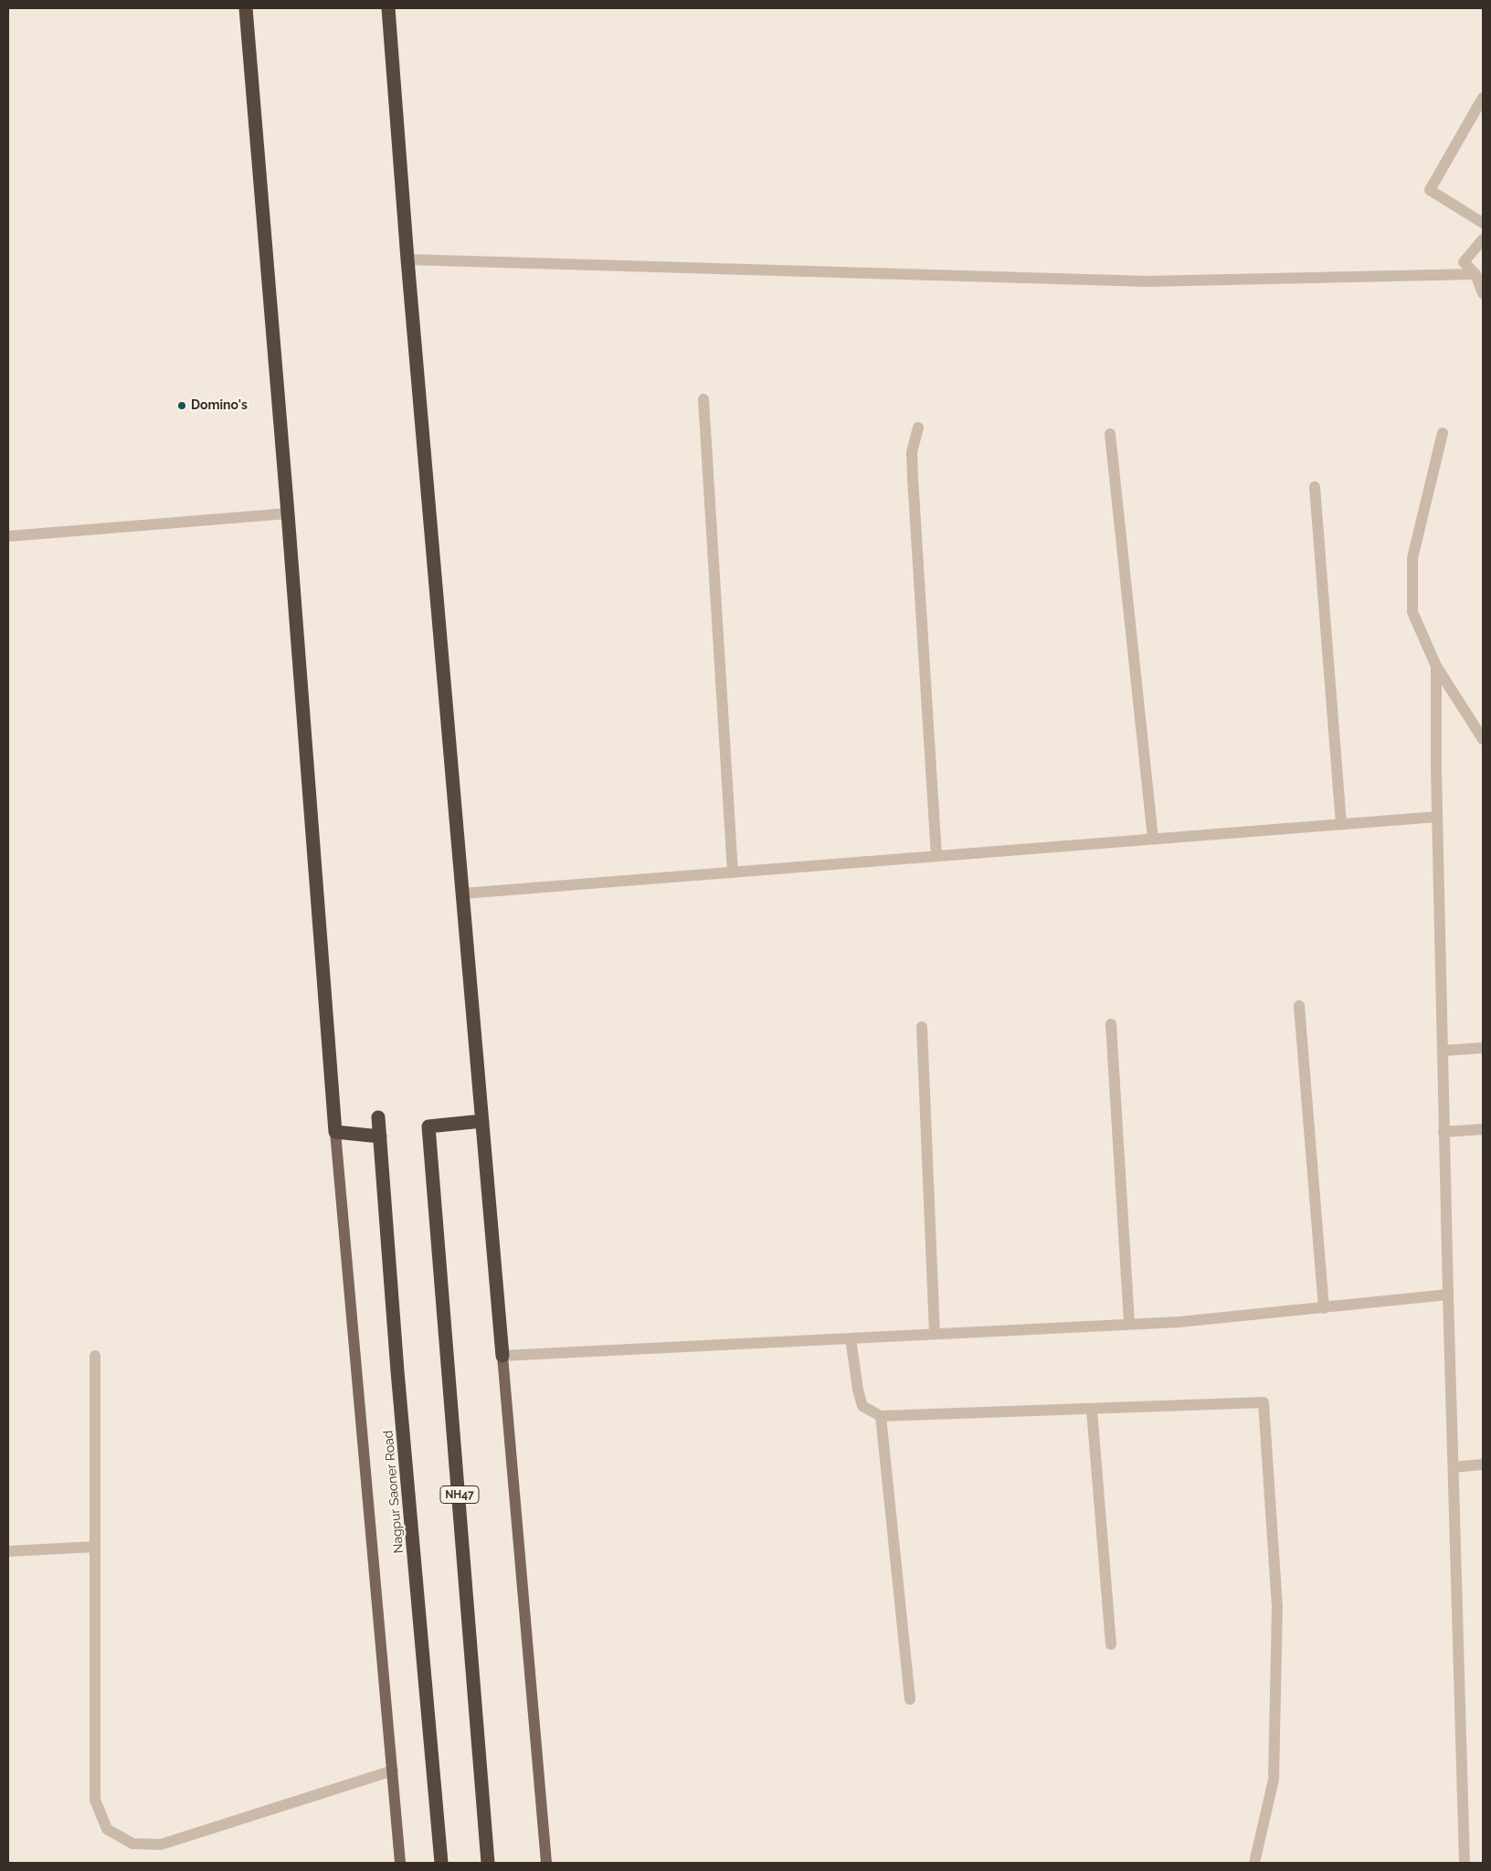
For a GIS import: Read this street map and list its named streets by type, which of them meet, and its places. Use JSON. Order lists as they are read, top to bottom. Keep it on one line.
{"streets":{"highway":["Nagpur Saoner Road","NH47"]},"places":["Domino's"]}
